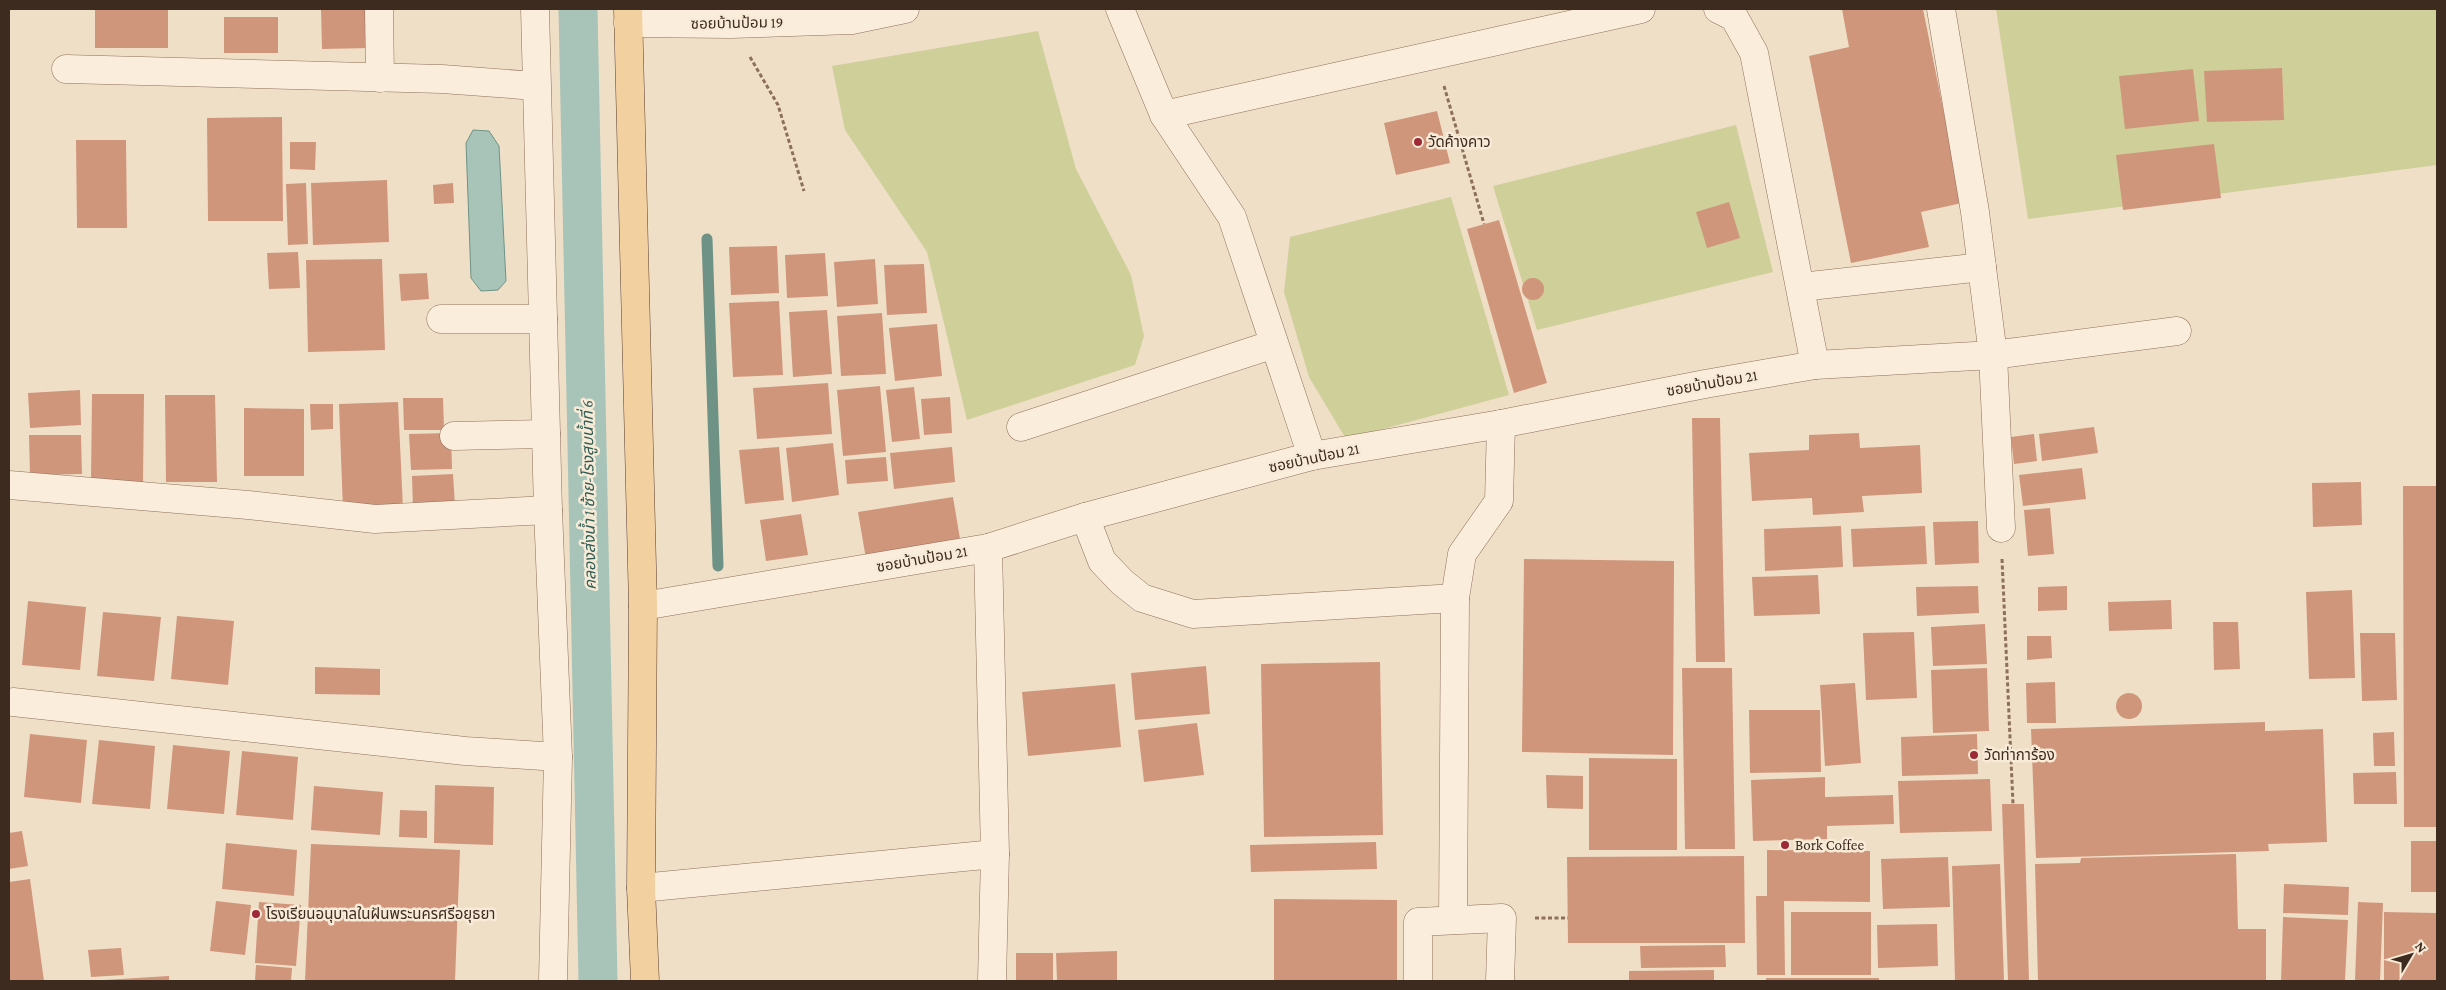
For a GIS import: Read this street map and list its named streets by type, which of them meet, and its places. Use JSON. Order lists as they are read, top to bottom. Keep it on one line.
{"streets":{"street":["ซอยบ้านป้อม 19","ซอยบ้านป้อม 21"]},"water":["คลองส่งน้ำ 1 ซ้าย-โรงสูบน้ำที่ 6"],"places":["วัดค้างคาว","วัดท่าการ้อง","Bork Coffee","โรงเรียนอนุบาลในฝันพระนครศรีอยุธยา"],"north":"top right"}
